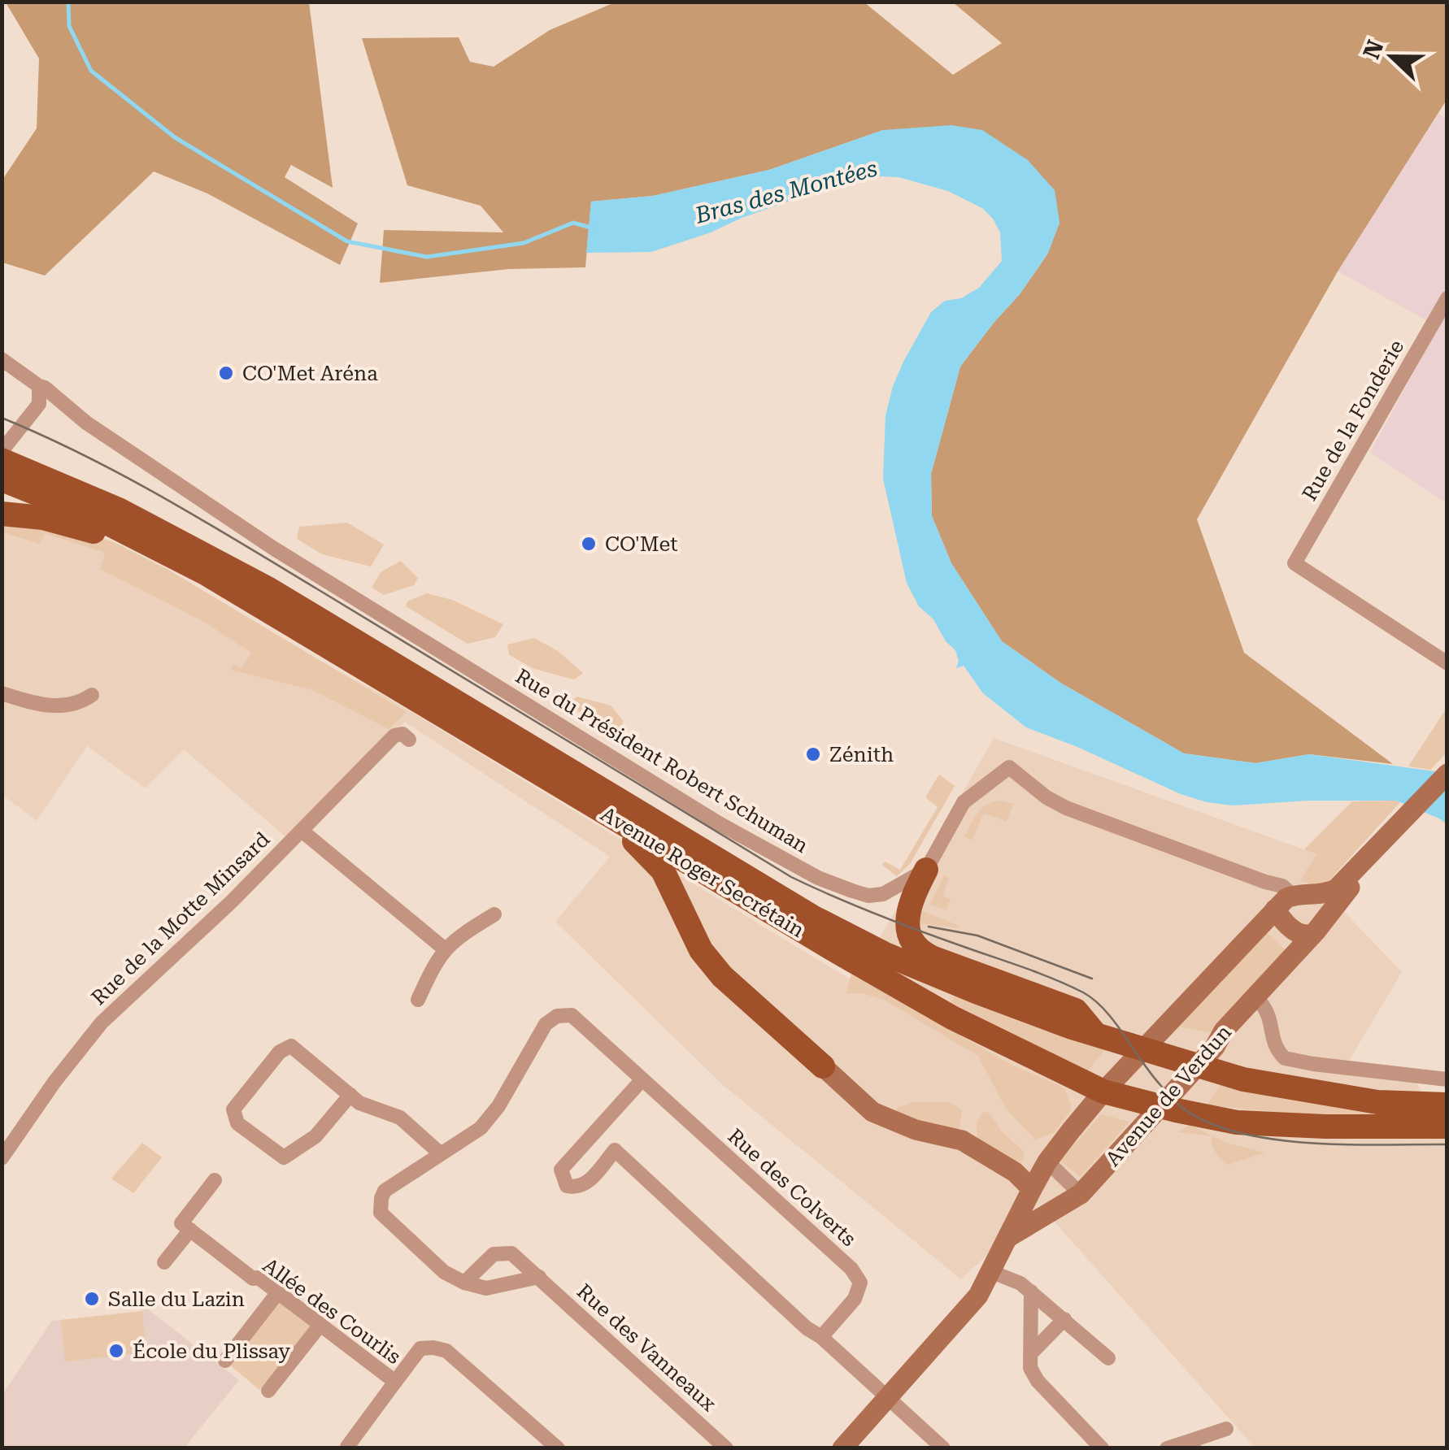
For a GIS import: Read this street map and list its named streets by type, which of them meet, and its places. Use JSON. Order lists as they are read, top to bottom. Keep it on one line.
{"streets":{"main road":["Avenue Roger Secrétain"],"street":["Rue de la Fonderie","Rue du Président Robert Schuman","Rue de la Motte Minsard","Avenue de Verdun","Rue des Colverts","Allée des Courlis","Rue des Vanneaux"]},"crossings":[["Avenue Roger Secrétain","Avenue de Verdun"]],"water":["Bras des Montées"],"places":["CO'Met Aréna","CO'Met","Zénith","Salle du Lazin","École du Plissay"],"north":"left"}
